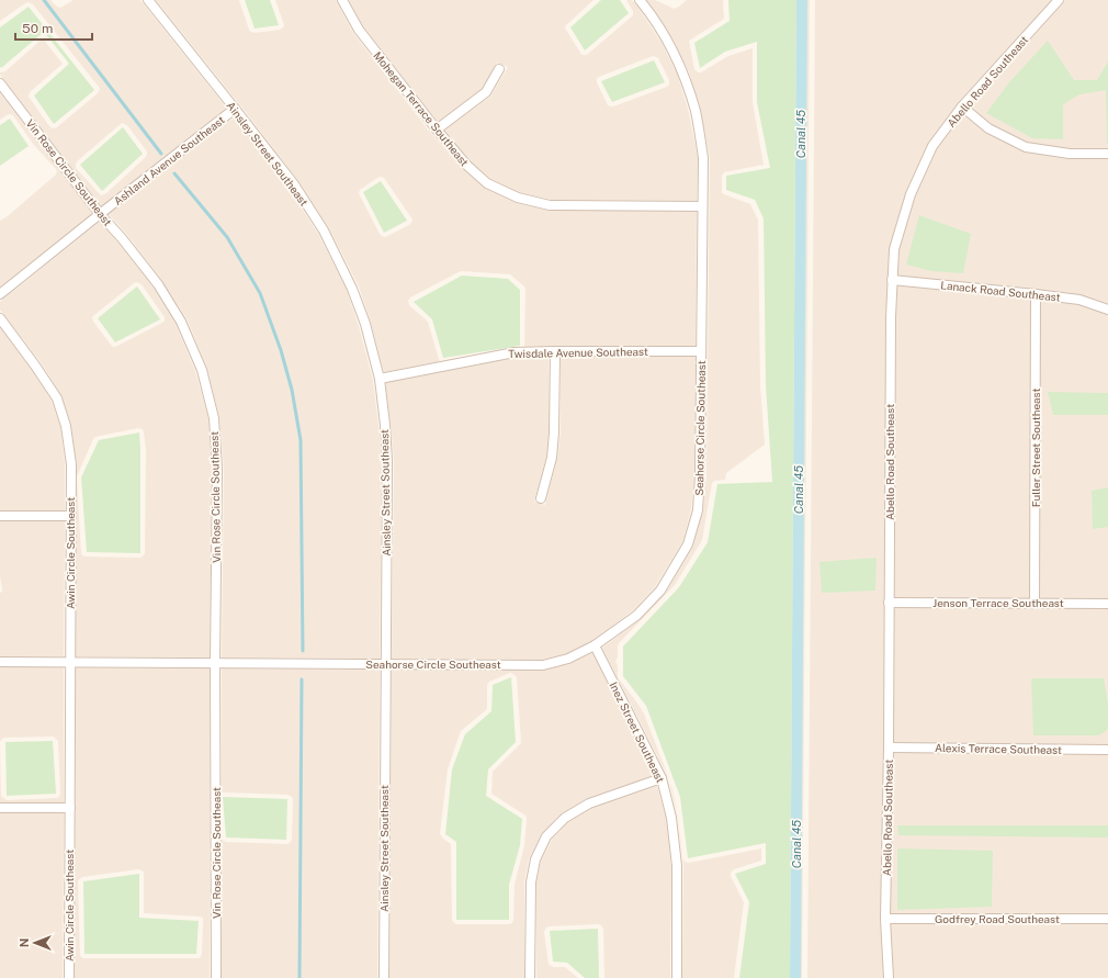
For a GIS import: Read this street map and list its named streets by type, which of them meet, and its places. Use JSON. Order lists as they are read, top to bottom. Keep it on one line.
{"streets":{"street":["Abello Road Southeast","Mohegan Terrace Southeast","Ainsley Street Southeast","Ashland Avenue Southeast","Vin Rose Circle Southeast","Lanack Road Southeast","Twisdale Avenue Southeast","Seahorse Circle Southeast","Fuller Street Southeast","Awin Circle Southeast","Jenson Terrace Southeast","Inez Street Southeast","Alexis Terrace Southeast","Godfrey Road Southeast"]},"crossings":[["Abello Road Southeast","Lanack Road Southeast"],["Abello Road Southeast","Jenson Terrace Southeast"],["Abello Road Southeast","Alexis Terrace Southeast"],["Abello Road Southeast","Godfrey Road Southeast"],["Mohegan Terrace Southeast","Seahorse Circle Southeast"],["Ainsley Street Southeast","Ashland Avenue Southeast"],["Ainsley Street Southeast","Twisdale Avenue Southeast"],["Ainsley Street Southeast","Seahorse Circle Southeast"],["Ashland Avenue Southeast","Vin Rose Circle Southeast"],["Vin Rose Circle Southeast","Seahorse Circle Southeast"],["Lanack Road Southeast","Fuller Street Southeast"],["Twisdale Avenue Southeast","Seahorse Circle Southeast"],["Seahorse Circle Southeast","Awin Circle Southeast"],["Seahorse Circle Southeast","Inez Street Southeast"],["Fuller Street Southeast","Jenson Terrace Southeast"]],"water":["Canal 45"],"scale_bar":"50 m","north":"left"}
